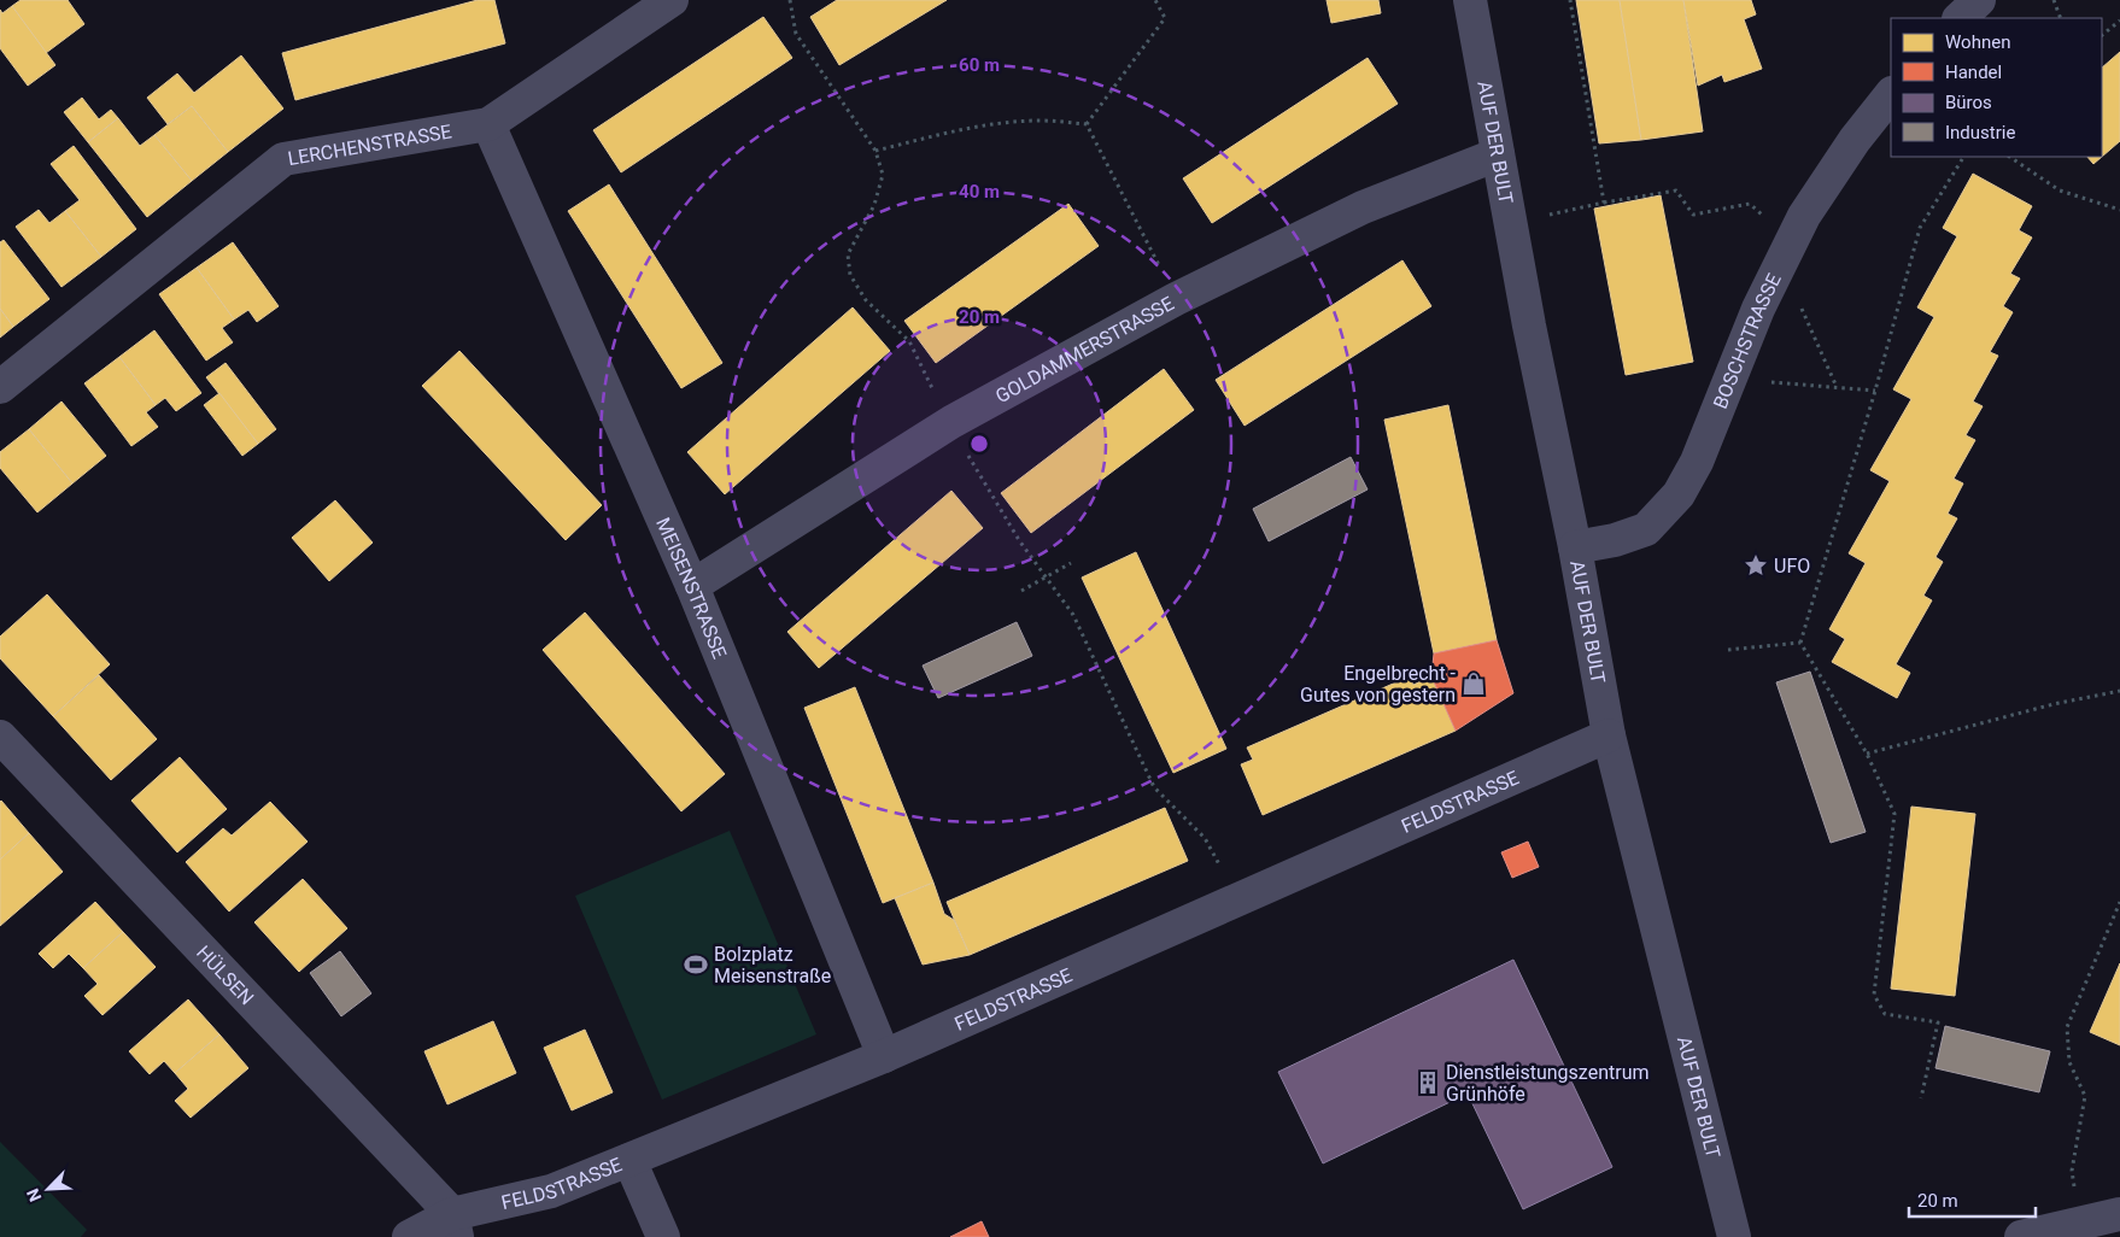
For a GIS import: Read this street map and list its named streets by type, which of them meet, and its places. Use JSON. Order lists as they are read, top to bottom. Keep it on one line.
{"streets":{"street":["AUF DER BULT","LERCHENSTRASSE","BOSCHSTRASSE","GOLDAMMERSTRASSE","MEISENSTRASSE","FELDSTRASSE","HÜLSEN"]},"crossings":[["AUF DER BULT","BOSCHSTRASSE"],["AUF DER BULT","GOLDAMMERSTRASSE"],["AUF DER BULT","FELDSTRASSE"],["LERCHENSTRASSE","MEISENSTRASSE"],["GOLDAMMERSTRASSE","MEISENSTRASSE"],["MEISENSTRASSE","FELDSTRASSE"],["FELDSTRASSE","HÜLSEN"]],"places":{"place":["UFO"],"shop":["Engelbrecht - Gutes von gestern"],"sports":["Bolzplatz Meisenstraße"],"building":["Dienstleistungszentrum Grünhöfe"]},"legend":["Wohnen","Handel","Büros","Industrie"],"scale_bar":"20 m","north":"bottom left","rings":["60 m","40 m","20 m"]}
